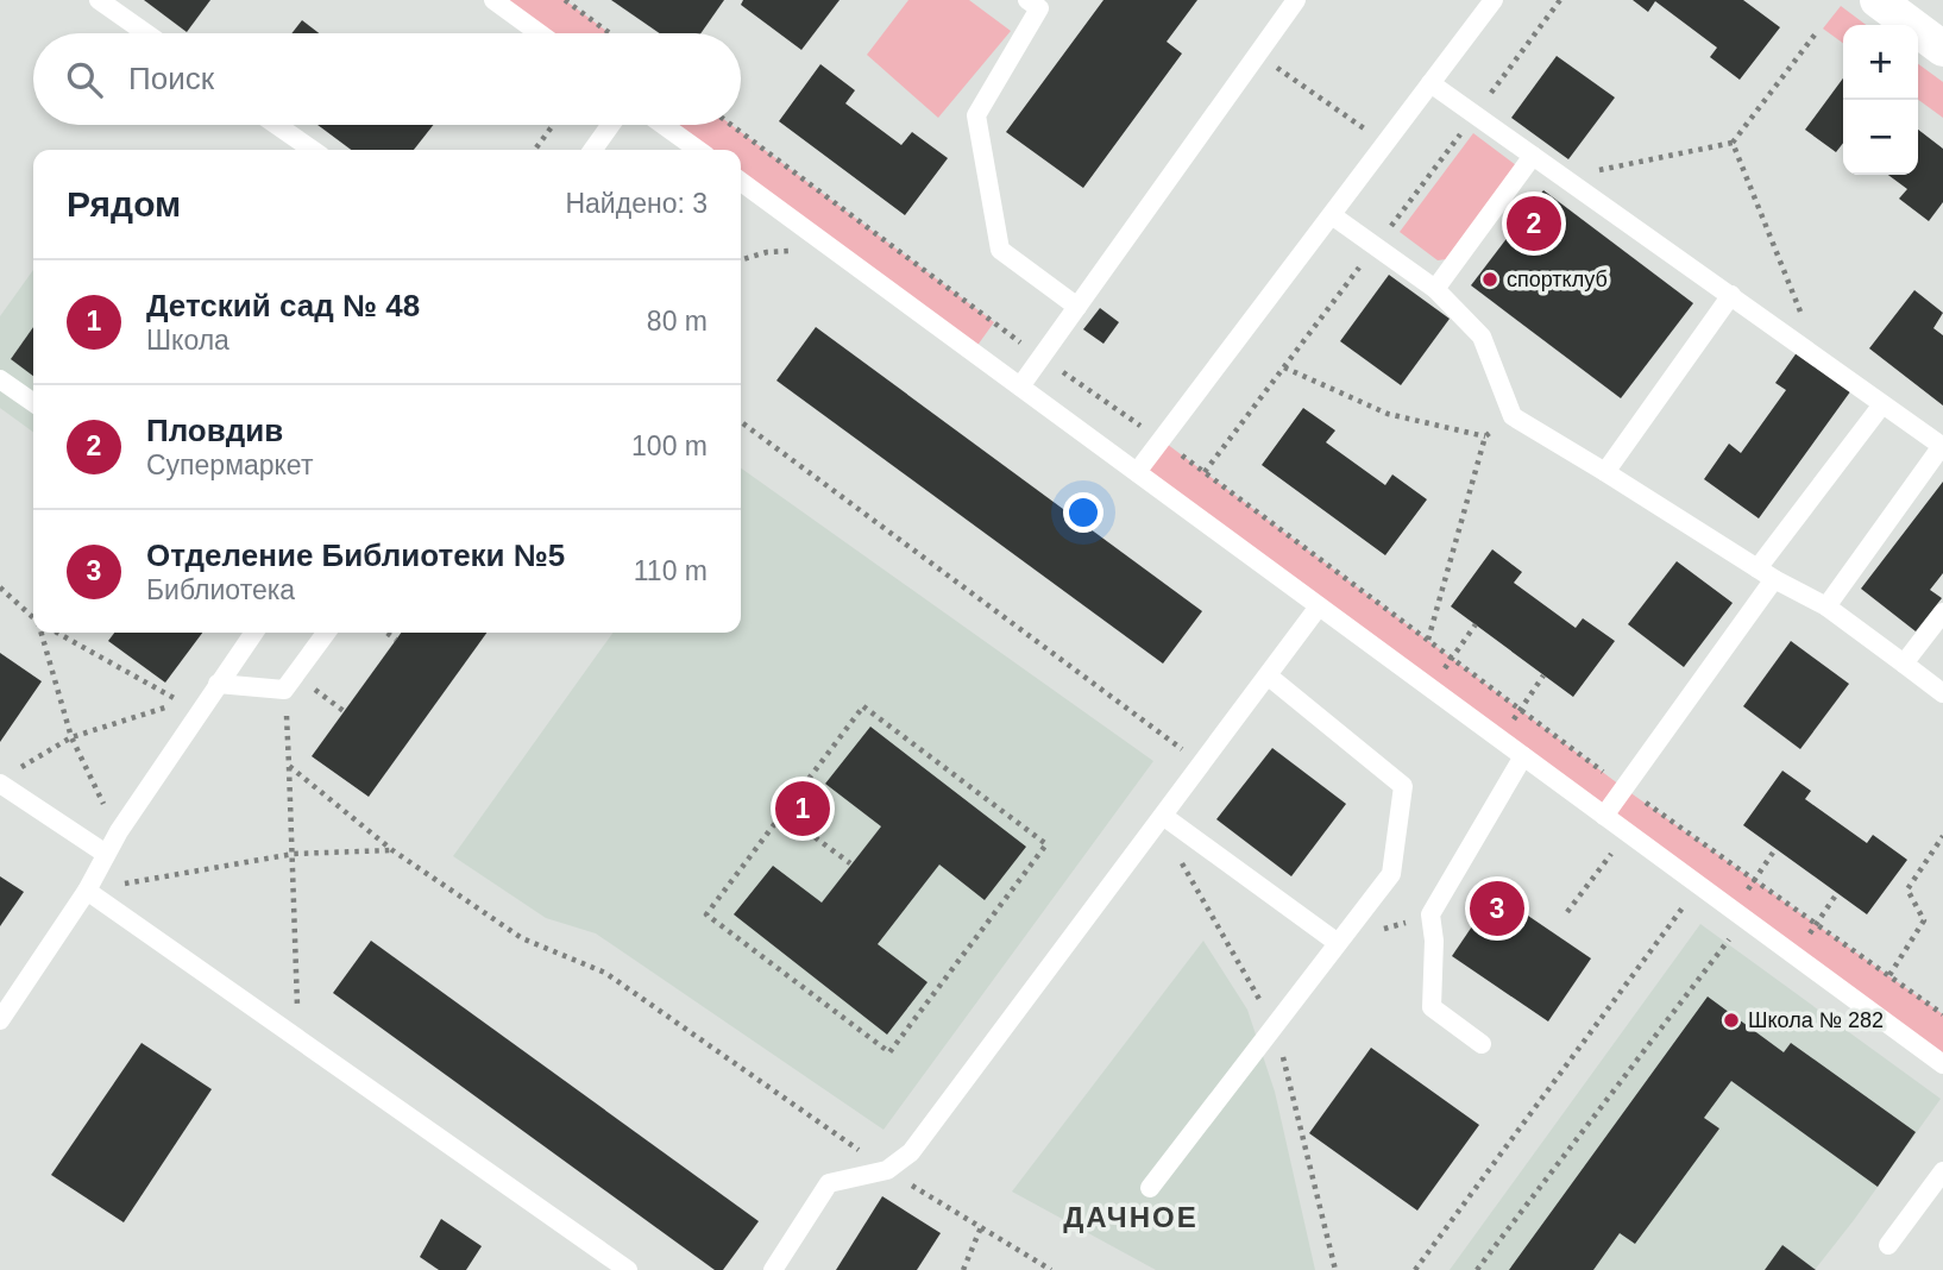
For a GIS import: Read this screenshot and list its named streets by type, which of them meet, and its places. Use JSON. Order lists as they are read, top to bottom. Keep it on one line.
{"districts":["ДАЧНОЕ"],"places":["спортклуб","Школа № 282"],"page":{"map_buttons":["+","−"],"search":"Поиск","heading":["Рядом","Найдено: 3"],"pins":["2","1","3"],"list":[{"mark":"1","name":"Детский сад № 48","note":"Школа","value":"80 m"},{"mark":"2","name":"Пловдив","note":"Супермаркет","value":"100 m"},{"mark":"3","name":"Отделение Библиотеки №5","note":"Библиотека","value":"110 m"}]}}
